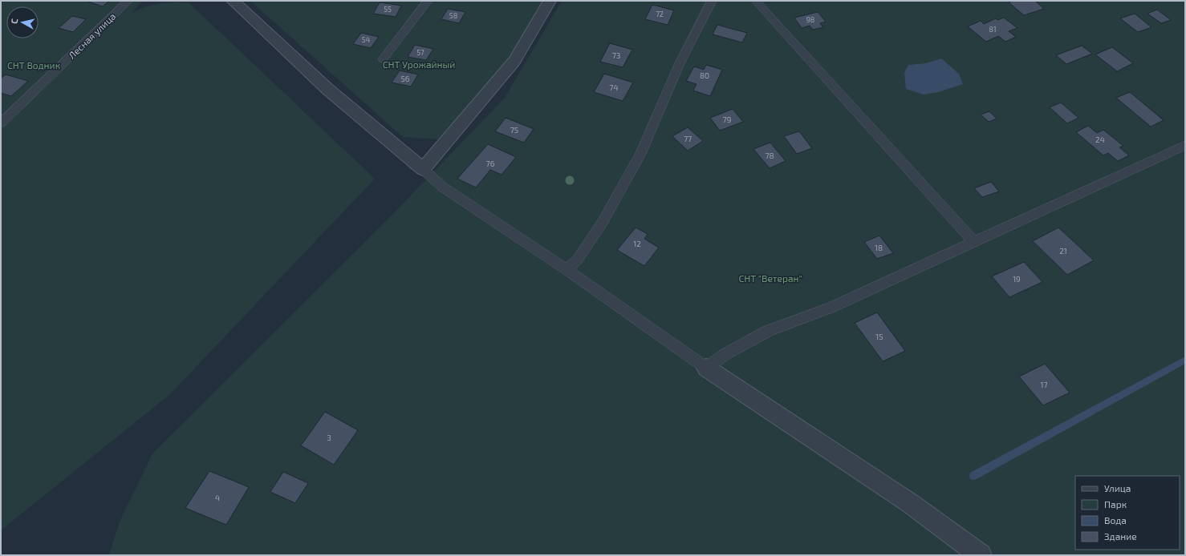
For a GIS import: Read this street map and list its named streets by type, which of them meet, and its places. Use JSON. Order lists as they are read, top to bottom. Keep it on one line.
{"streets":{"lane":["Лесная улица"]},"parks":["СНТ Урожайный","СНТ Водник","СНТ \"Ветеран\""],"house_numbers":["55","72","58","98","81","54","57","73","80","56","74","79","75","77","24","78","76","12","18","21","19","15","17","3","4"],"legend":["Улица","Парк","Вода","Здание"],"north":"left"}
